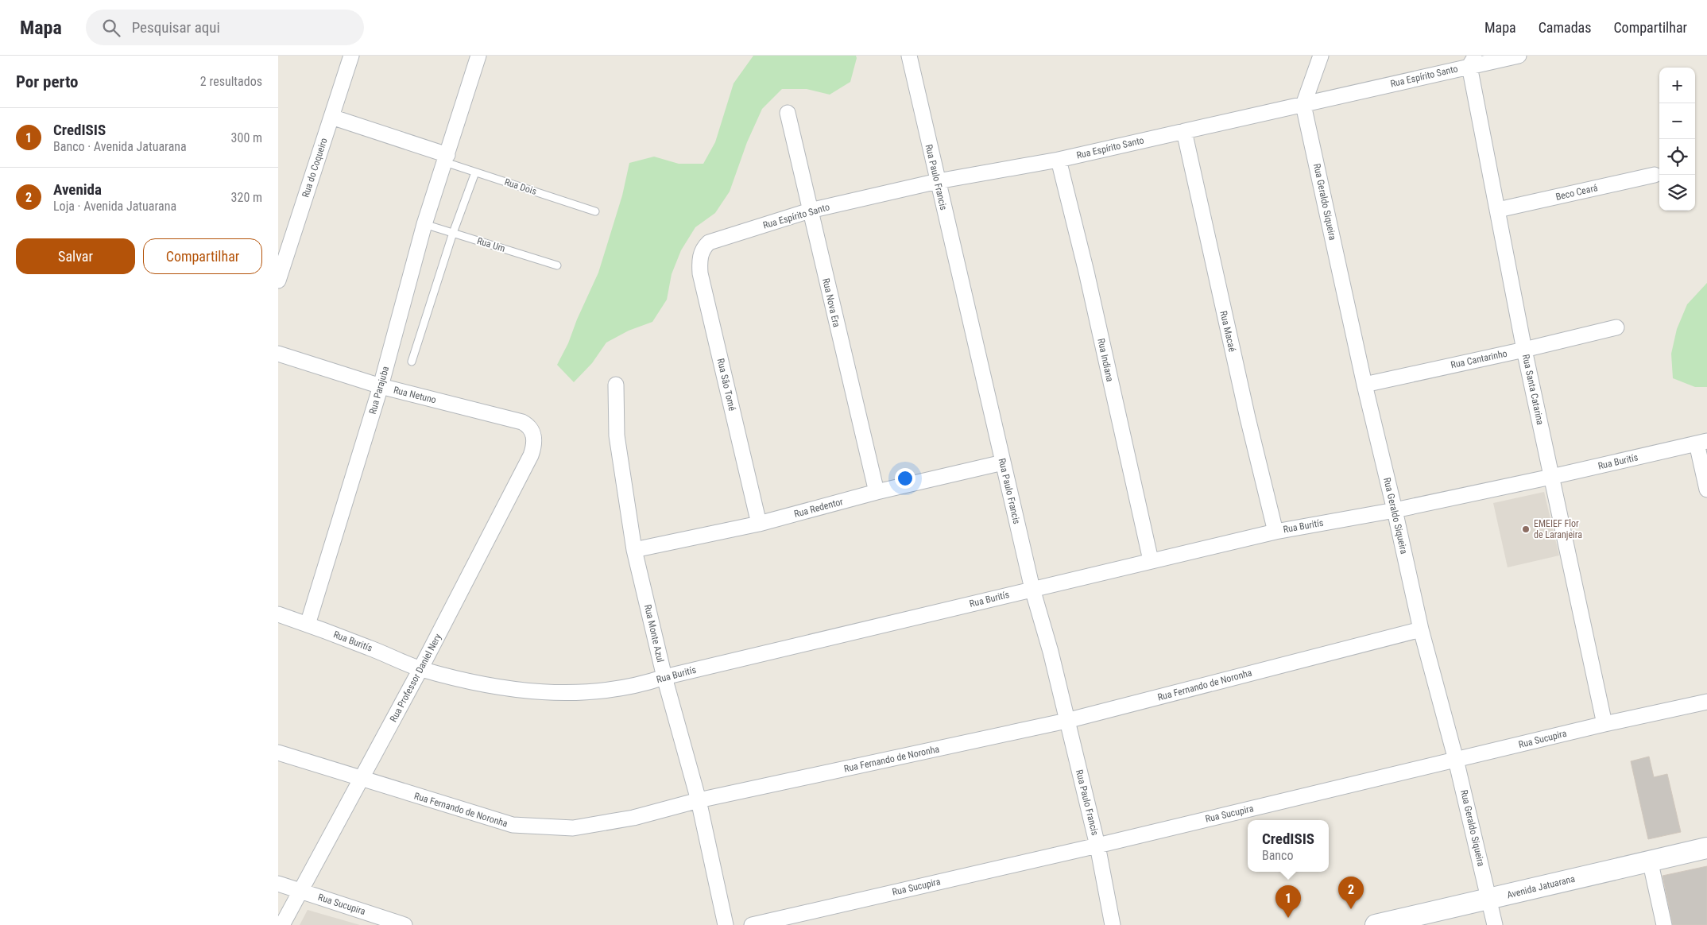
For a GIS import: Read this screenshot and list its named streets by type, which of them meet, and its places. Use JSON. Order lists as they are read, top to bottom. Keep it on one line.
{"streets":{"street":["Rua Espírito Santo","Rua do Coqueiro","Rua Paulo Francis","Beco Ceará","Rua Geraldo Siqueira","Rua Nova Era","Rua Macaé","Rua Cantarinho","Rua Indiana","Rua São Tomé","Rua Santa Catarina","Rua Parajuba","Rua Netuno","Rua Buritís","Rua Redentor","Rua Monte Azul","Rua Professor Daniel Nery","Rua Fernando de Noronha","Rua Sucupira","Avenida Jatuarana"],"lane":["Rua Dois","Rua Um"]},"crossings":[["Rua Espírito Santo","Rua Paulo Francis"],["Rua Espírito Santo","Rua Geraldo Siqueira"],["Rua Espírito Santo","Rua Nova Era"],["Rua Espírito Santo","Rua Macaé"],["Rua Espírito Santo","Rua Indiana"],["Rua Espírito Santo","Rua São Tomé"],["Rua Espírito Santo","Rua Santa Catarina"],["Rua Paulo Francis","Rua Buritís"],["Rua Paulo Francis","Rua Redentor"],["Rua Paulo Francis","Rua Fernando de Noronha"],["Rua Paulo Francis","Rua Sucupira"],["Rua Dois","Rua Parajuba"],["Beco Ceará","Rua Santa Catarina"],["Rua Geraldo Siqueira","Rua Cantarinho"],["Rua Geraldo Siqueira","Rua Buritís"],["Rua Geraldo Siqueira","Rua Fernando de Noronha"],["Rua Geraldo Siqueira","Rua Sucupira"],["Rua Geraldo Siqueira","Avenida Jatuarana"],["Rua Um","Rua Parajuba"],["Rua Nova Era","Rua Redentor"],["Rua Macaé","Rua Buritís"],["Rua Cantarinho","Rua Santa Catarina"],["Rua Indiana","Rua Buritís"],["Rua São Tomé","Rua Redentor"],["Rua Santa Catarina","Rua Buritís"],["Rua Santa Catarina","Rua Sucupira"],["Rua Parajuba","Rua Netuno"],["Rua Parajuba","Rua Buritís"],["Rua Netuno","Rua Professor Daniel Nery"],["Rua Buritís","Rua Monte Azul"],["Rua Buritís","Rua Professor Daniel Nery"],["Rua Redentor","Rua Monte Azul"],["Rua Monte Azul","Rua Fernando de Noronha"],["Rua Professor Daniel Nery","Rua Fernando de Noronha"],["Rua Professor Daniel Nery","Rua Sucupira"]],"places":["EMEIEF Flor de Laranjeira"],"page":{"header":"Mapa","search":"Pesquisar aqui","nav":["Mapa","Camadas","Compartilhar"],"heading":["Por perto","2 resultados"],"map_buttons":["+","−"],"list":[{"mark":"1","name":"CredISIS","note":"Banco · Avenida Jatuarana","value":"300 m"},{"mark":"2","name":"Avenida","note":"Loja · Avenida Jatuarana","value":"320 m"}],"buttons":["Salvar","Compartilhar"],"popup":["CredISIS","Banco"],"pins":["2","1"]}}
